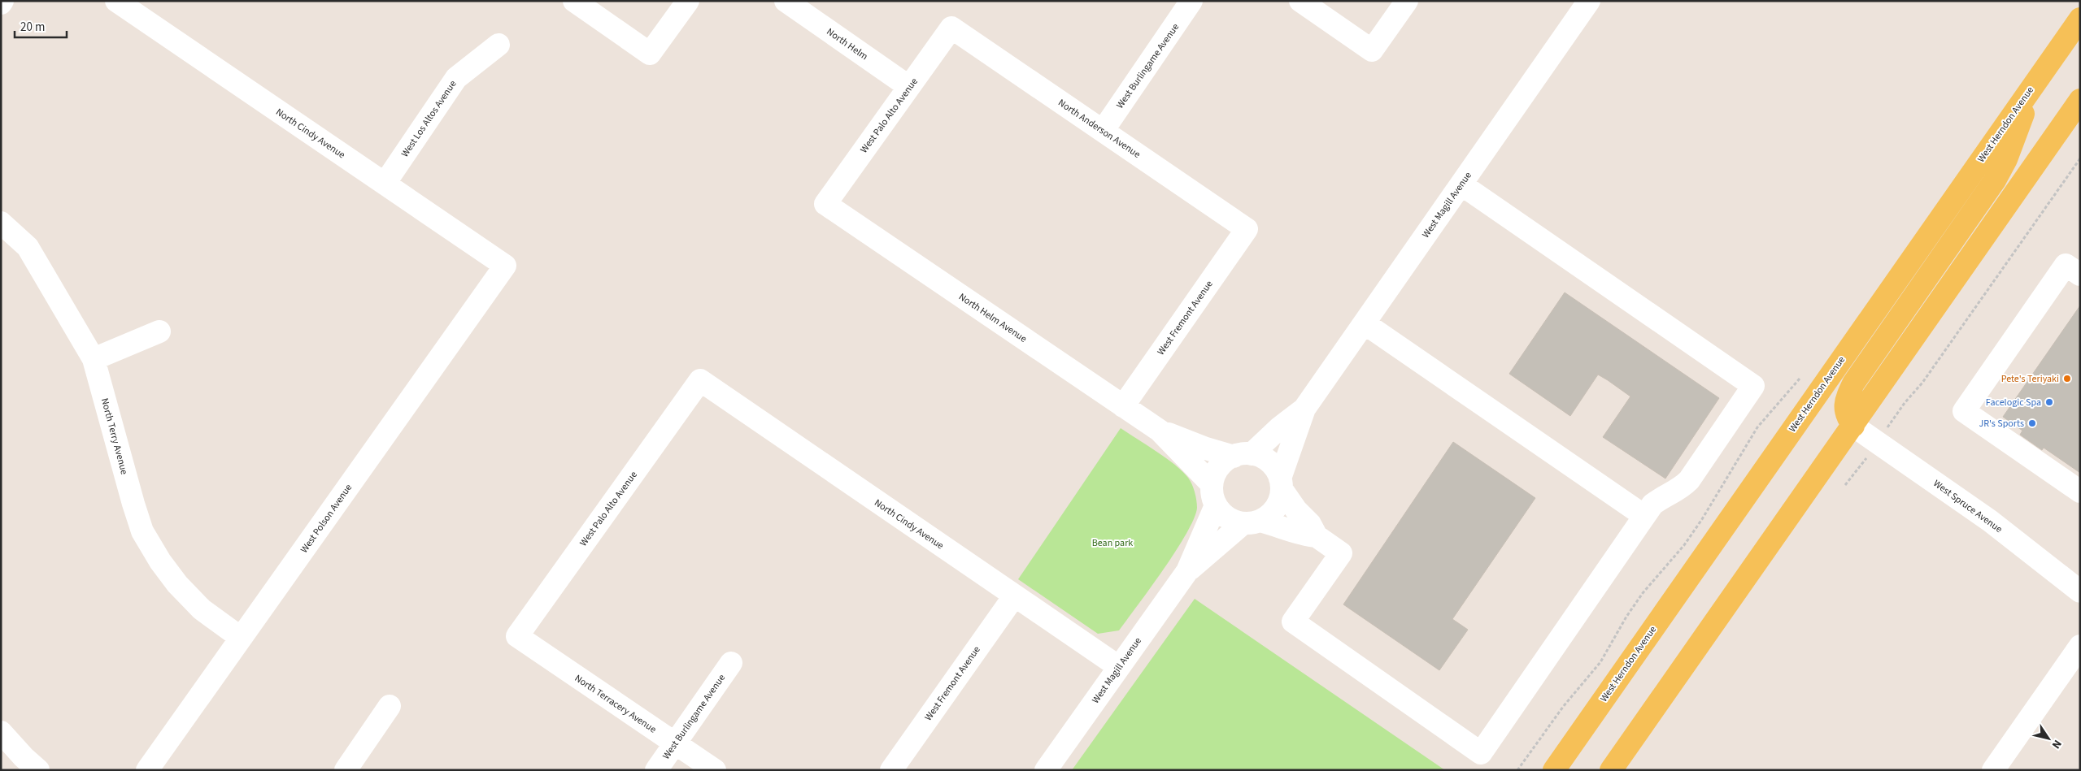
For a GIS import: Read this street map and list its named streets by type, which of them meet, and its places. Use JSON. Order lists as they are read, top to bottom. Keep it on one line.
{"streets":{"main road":["West Herndon Avenue"],"street":["North Helm","West Burlingame Avenue","West Palo Alto Avenue","West Los Altos Avenue","North Anderson Avenue","North Cindy Avenue","West Magill Avenue","North Helm Avenue","West Fremont Avenue","North Terry Avenue","West Spruce Avenue","West Polson Avenue","North Terracery Avenue"]},"crossings":[["North Helm","West Palo Alto Avenue"],["West Burlingame Avenue","North Anderson Avenue"],["West Burlingame Avenue","North Terracery Avenue"],["West Palo Alto Avenue","North Anderson Avenue"],["West Palo Alto Avenue","North Cindy Avenue"],["West Palo Alto Avenue","North Helm Avenue"],["West Palo Alto Avenue","North Terracery Avenue"],["West Los Altos Avenue","North Cindy Avenue"],["North Anderson Avenue","West Fremont Avenue"],["North Cindy Avenue","West Magill Avenue"],["North Cindy Avenue","West Fremont Avenue"],["North Cindy Avenue","West Polson Avenue"],["West Magill Avenue","North Helm Avenue"],["North Helm Avenue","West Fremont Avenue"],["North Terry Avenue","West Polson Avenue"]],"parks":["Bean park"],"places":["Pete's Teriyaki","Facelogic Spa","JR's Sports"],"scale_bar":"20 m","north":"bottom right"}
